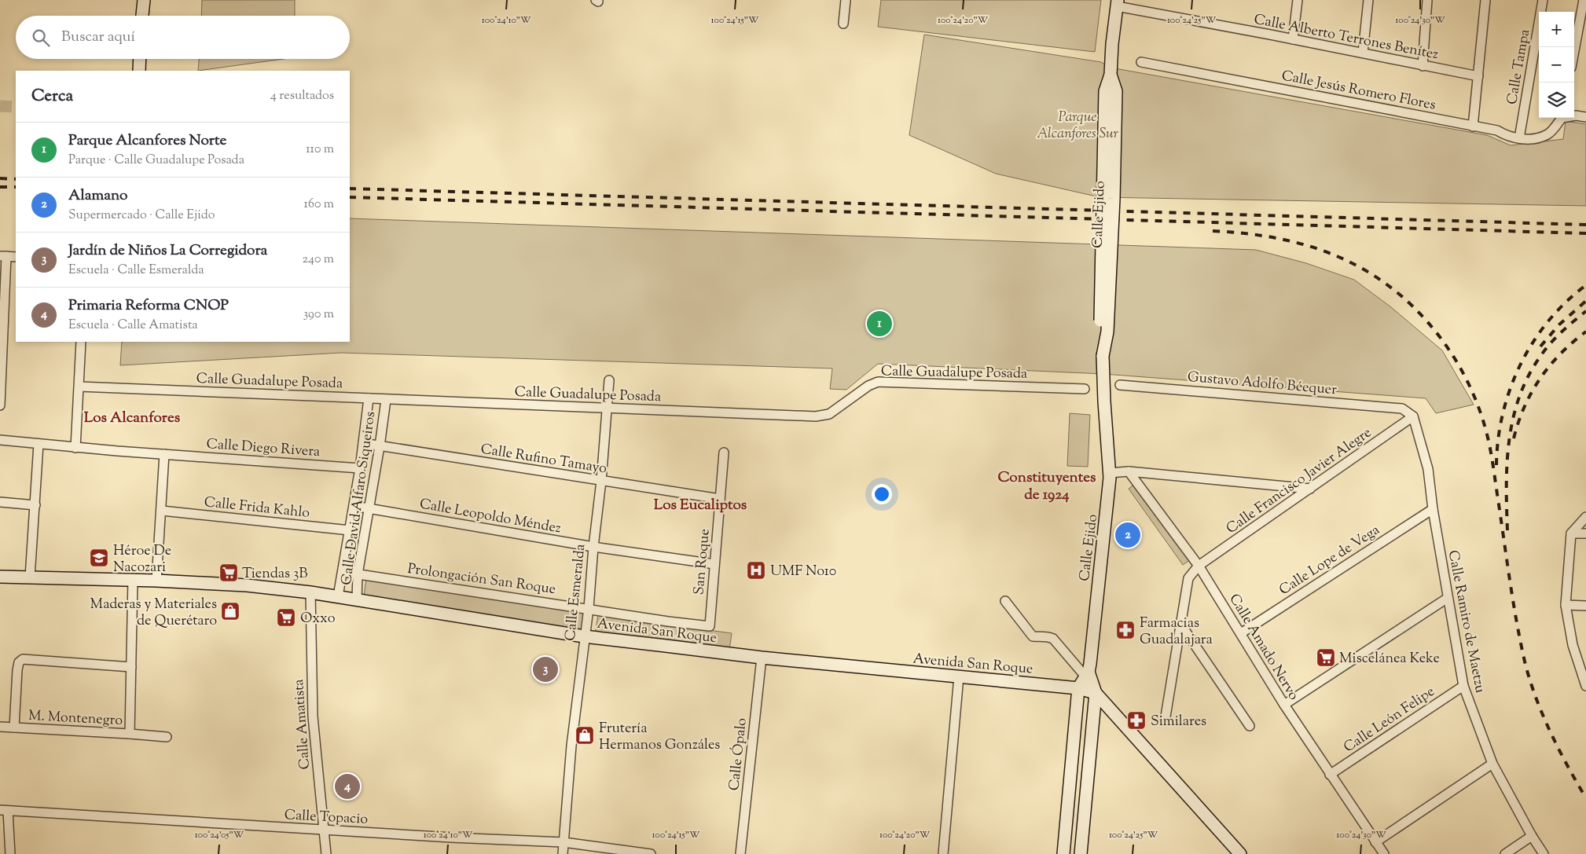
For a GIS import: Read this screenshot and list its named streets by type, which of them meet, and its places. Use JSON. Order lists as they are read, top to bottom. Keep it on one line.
{"streets":{"street":["Calle Alberto Terrones Benítez","Calle Tampa","Calle Jesús Romero Flores","Calle Ejido","Calle Guadalupe Posada","Gustavo Adolfo Béequer","Calle Diego Rivera","Calle Rufino Tamayo","Calle Francisco Javier Alegre","Calle David Alfaro Siqueiros","Calle Frida Kahlo","Calle Leopoldo Méndez","Calle Lope de Vega","San Roque","Prolongación San Roque","Calle Esmeralda","Calle Ramiro de Maetzu","Avenida San Roque","Calle Amado Nervo","M. Montenegro","Calle León Felipe","Calle Amatista","Calle Ópalo","Calle Topacio"]},"crossings":[["Calle Alberto Terrones Benítez","Calle Ejido"],["Calle Tampa","Calle Jesús Romero Flores"],["Calle Ejido","Avenida San Roque"],["Calle Guadalupe Posada","Calle David Alfaro Siqueiros"],["Calle Guadalupe Posada","Calle Esmeralda"],["Gustavo Adolfo Béequer","Calle Francisco Javier Alegre"],["Gustavo Adolfo Béequer","Calle Ramiro de Maetzu"],["Calle Diego Rivera","Calle David Alfaro Siqueiros"],["Calle Rufino Tamayo","Calle David Alfaro Siqueiros"],["Calle Rufino Tamayo","San Roque"],["Calle Rufino Tamayo","Calle Esmeralda"],["Calle Francisco Javier Alegre","Calle Ramiro de Maetzu"],["Calle Francisco Javier Alegre","Calle Amado Nervo"],["Calle David Alfaro Siqueiros","Calle Frida Kahlo"],["Calle David Alfaro Siqueiros","Calle Leopoldo Méndez"],["Calle David Alfaro Siqueiros","Prolongación San Roque"],["Calle David Alfaro Siqueiros","Avenida San Roque"],["Calle Leopoldo Méndez","San Roque"],["Calle Leopoldo Méndez","Calle Esmeralda"],["Calle Lope de Vega","Calle Ramiro de Maetzu"],["Calle Lope de Vega","Calle Amado Nervo"],["San Roque","Prolongación San Roque"],["Prolongación San Roque","Calle Esmeralda"],["Calle Esmeralda","Avenida San Roque"],["Calle Esmeralda","Calle Topacio"],["Calle Ramiro de Maetzu","Calle León Felipe"],["Avenida San Roque","M. Montenegro"],["Avenida San Roque","Calle Amatista"],["Avenida San Roque","Calle Ópalo"],["Calle Amado Nervo","Calle León Felipe"],["Calle Amatista","Calle Topacio"]],"districts":["Los Alcanfores","Constituyentes de 1924","Los Eucaliptos"],"parks":["Parque Alcanfores Sur"],"places":{"school or university":["Héroe De Nacozari"],"hospital":["UMF No10"],"supermarket":["Tiendas 3B","Oxxo","Miscelánea Keke"],"shop":["Maderas y Materiales de Querétaro","Frutería Hermanos Gonzáles"],"pharmacy":["Farmacias Guadalajara","Similares"]},"page":{"map_buttons":["+","−"],"search":"Buscar aquí","heading":["Cerca","4 resultados"],"list":[{"mark":"1","name":"Parque Alcanfores Norte","note":"Parque · Calle Guadalupe Posada","value":"110 m"},{"mark":"2","name":"Alamano","note":"Supermercado · Calle Ejido","value":"160 m"},{"mark":"3","name":"Jardín de Niños La Corregidora","note":"Escuela · Calle Esmeralda","value":"240 m"},{"mark":"4","name":"Primaria Reforma CNOP","note":"Escuela · Calle Amatista","value":"390 m"}],"pins":["1","2","3","4"]},"coordinates":["100°24'10\"W","100°24'15\"W","100°24'20\"W","100°24'25\"W","100°24'30\"W","100°24'05\"W"]}
